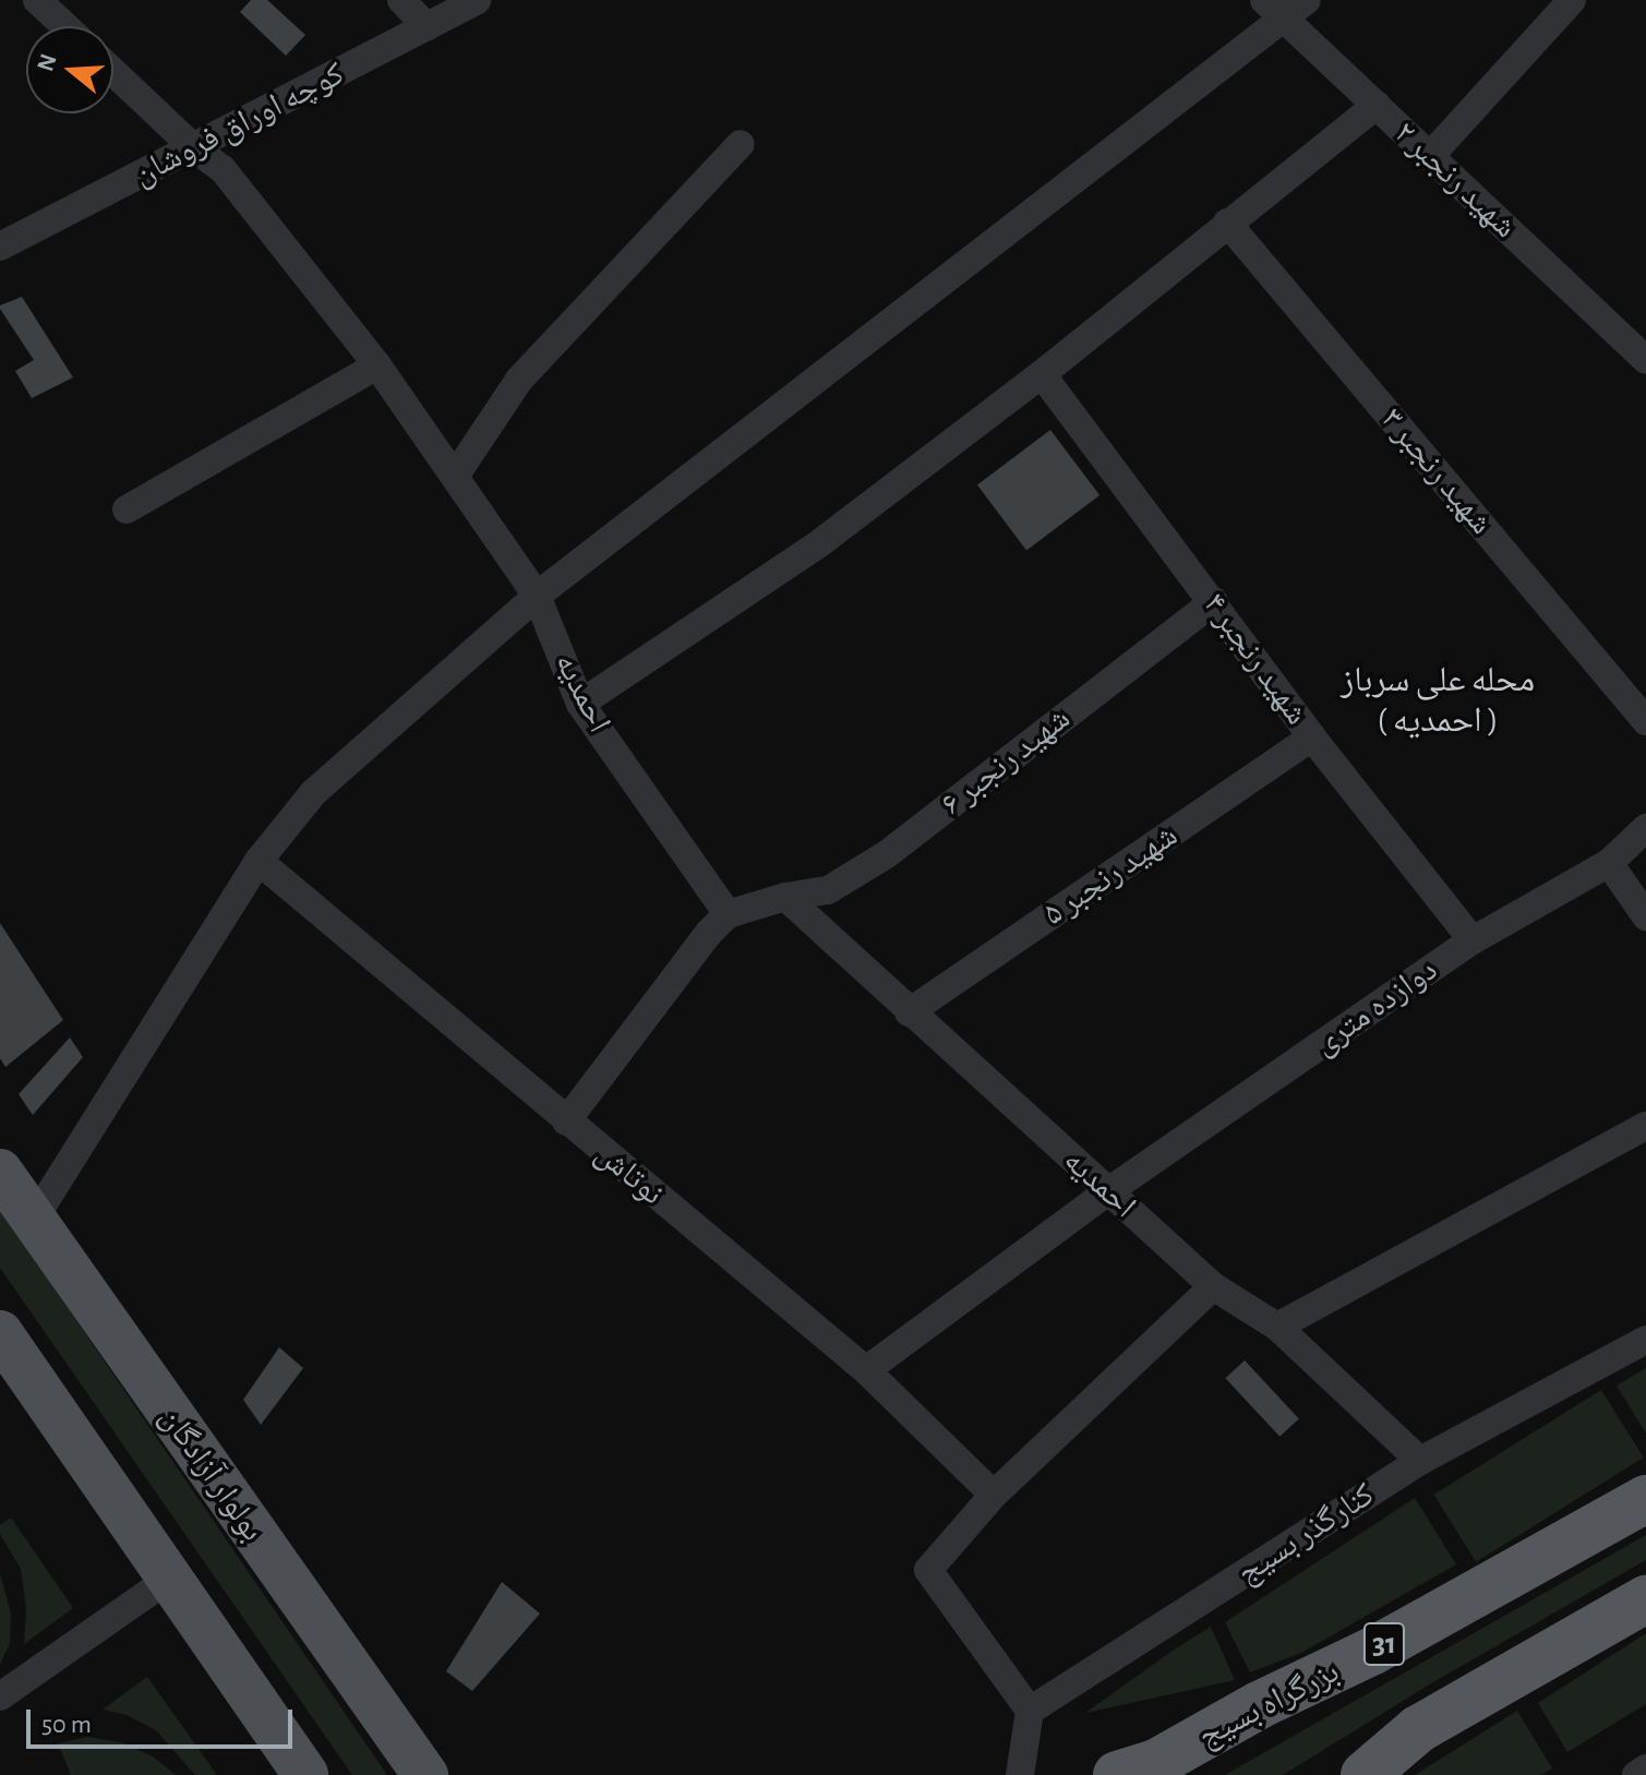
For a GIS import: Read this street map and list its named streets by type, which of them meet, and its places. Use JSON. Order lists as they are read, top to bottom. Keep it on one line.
{"streets":{"highway":["31","بزرگراه بسیج"],"main road":["بولوار آزادگان"],"street":["کوچه اوراق فروشان","۲ شهید رنجبر","شهید رنجبر ۳","شهید رنجبر ۴","احمدیه","شهید رنجبر ۶","شهید رنجبر ۵","دوازده متری","نوتاش","کنارگذر بسیج"]},"crossings":[["کوچه اوراق فروشان","احمدیه"],["شهید رنجبر ۴","شهید رنجبر ۶"],["شهید رنجبر ۴","شهید رنجبر ۵"],["شهید رنجبر ۴","دوازده متری"],["احمدیه","شهید رنجبر ۶"],["احمدیه","شهید رنجبر ۵"],["احمدیه","دوازده متری"],["احمدیه","کنارگذر بسیج"],["دوازده متری","نوتاش"]],"districts":["محله علی سرباز ( احمدیه )"],"scale_bar":"50 m","north":"left"}
